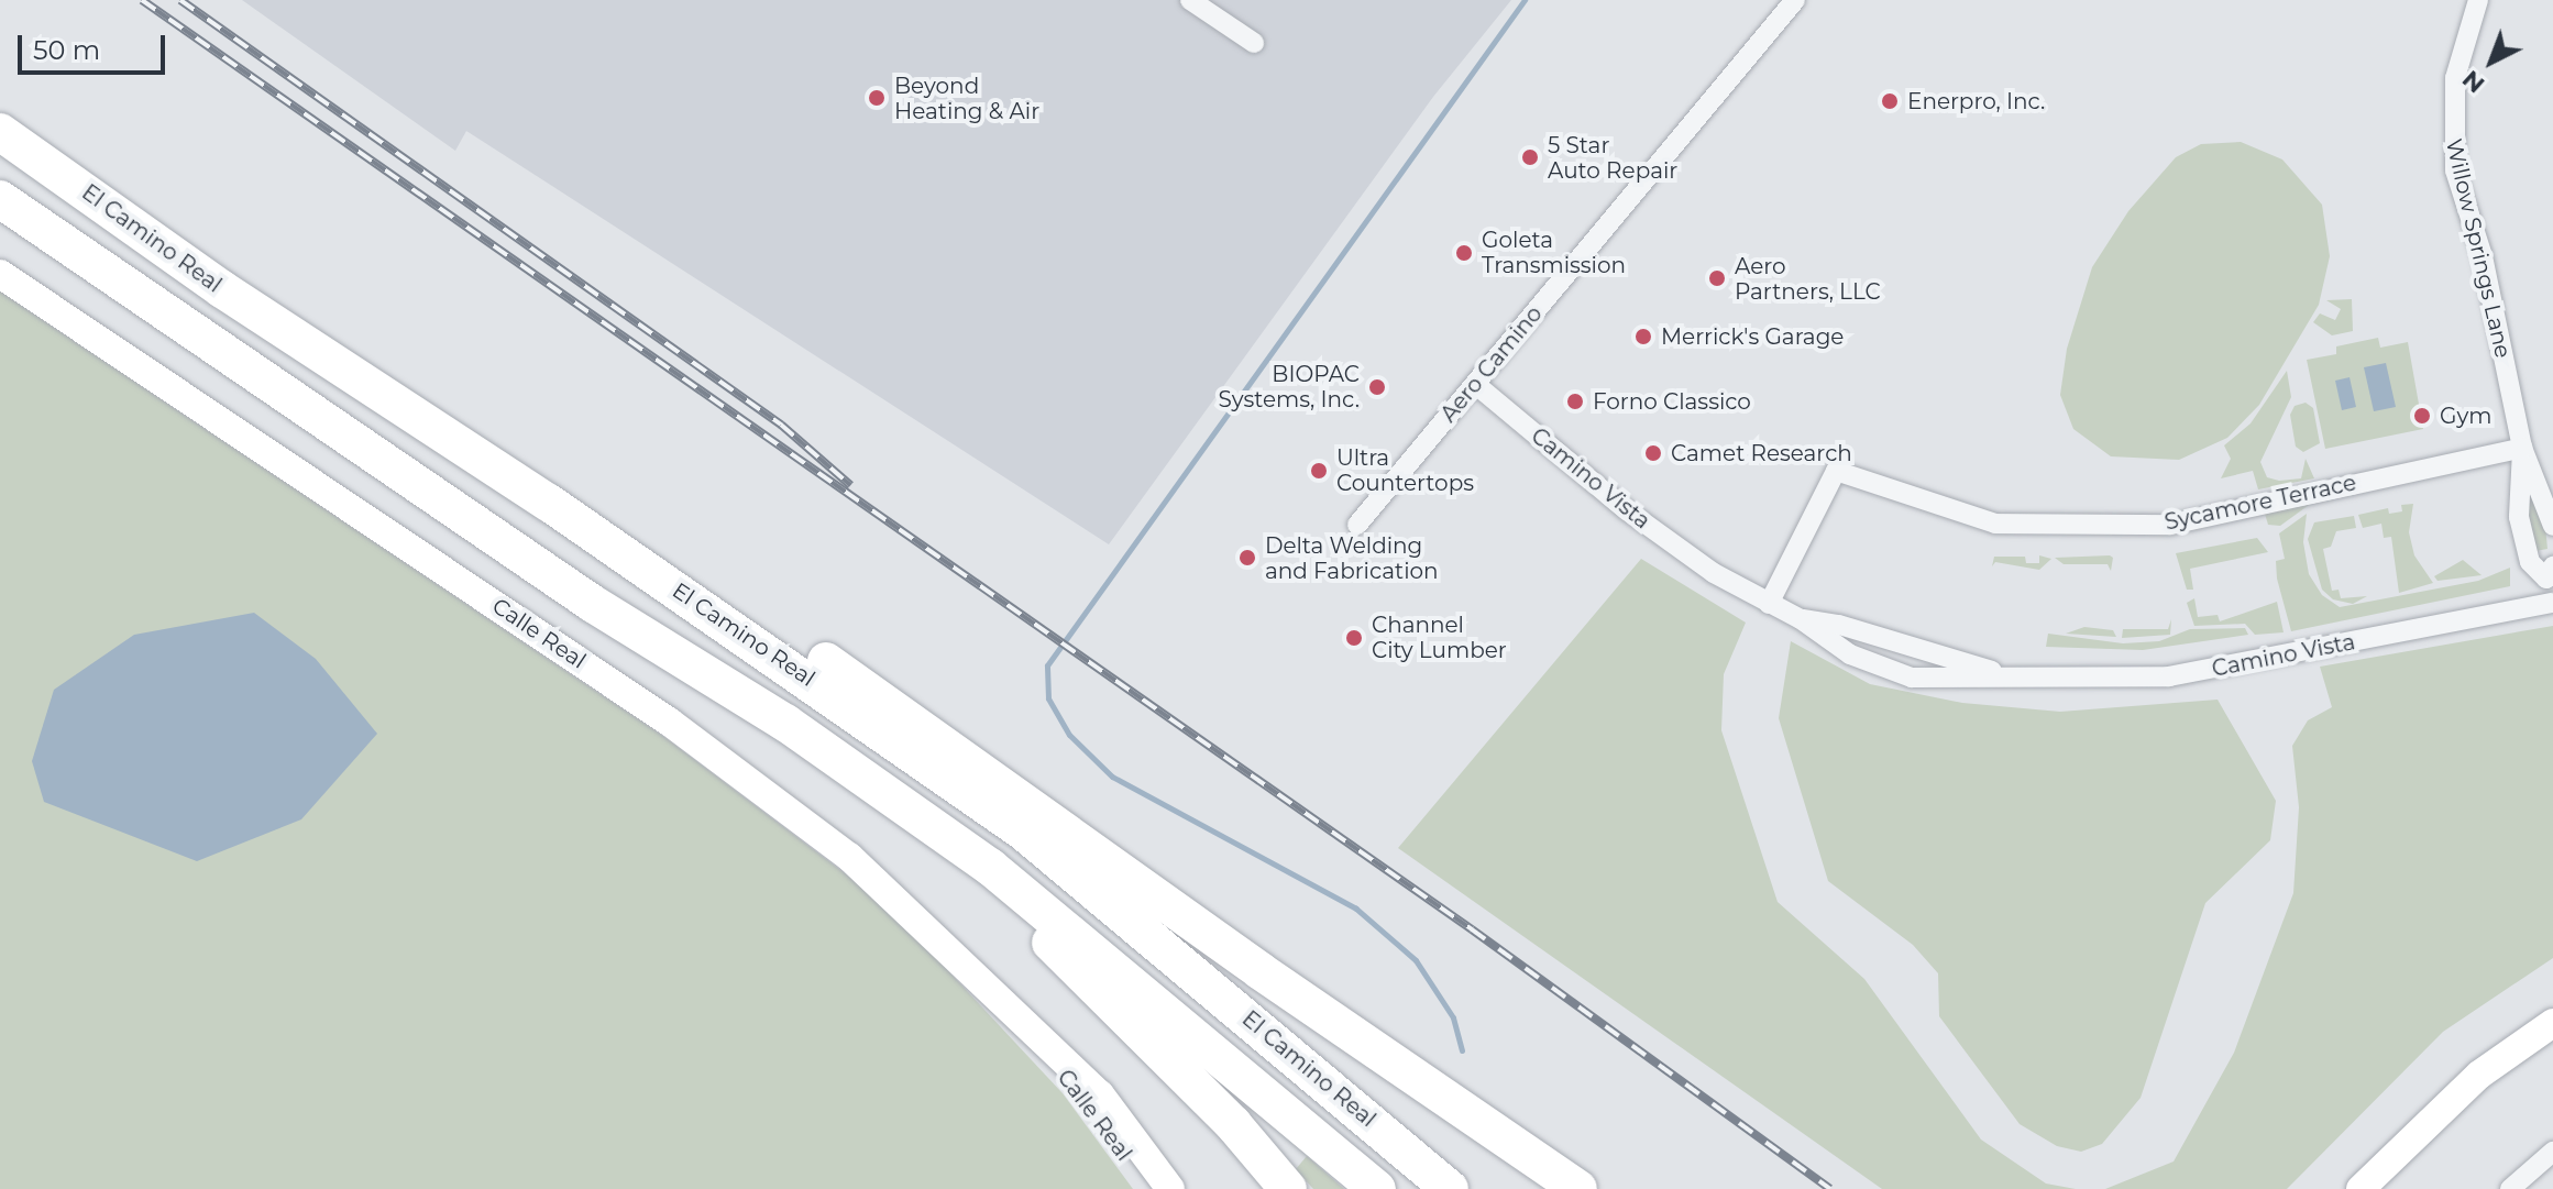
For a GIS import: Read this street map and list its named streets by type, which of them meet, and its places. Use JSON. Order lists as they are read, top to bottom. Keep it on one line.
{"streets":{"highway":["El Camino Real"],"main road":["Calle Real"],"street":["Willow Springs Lane","Aero Camino","Camino Vista","Sycamore Terrace"]},"crossings":[["Willow Springs Lane","Camino Vista"],["Willow Springs Lane","Sycamore Terrace"],["Aero Camino","Camino Vista"],["Camino Vista","Sycamore Terrace"]],"places":["Beyond Heating & Air","Enerpro, Inc.","5 Star Auto Repair","Goleta Transmission","Aero Partners, LLC","Merrick's Garage","BIOPAC Systems, Inc.","Forno Classico","Gym","Camet Research","Ultra Countertops","Delta Welding and Fabrication","Channel City Lumber"],"scale_bar":"50 m","north":"bottom left"}
